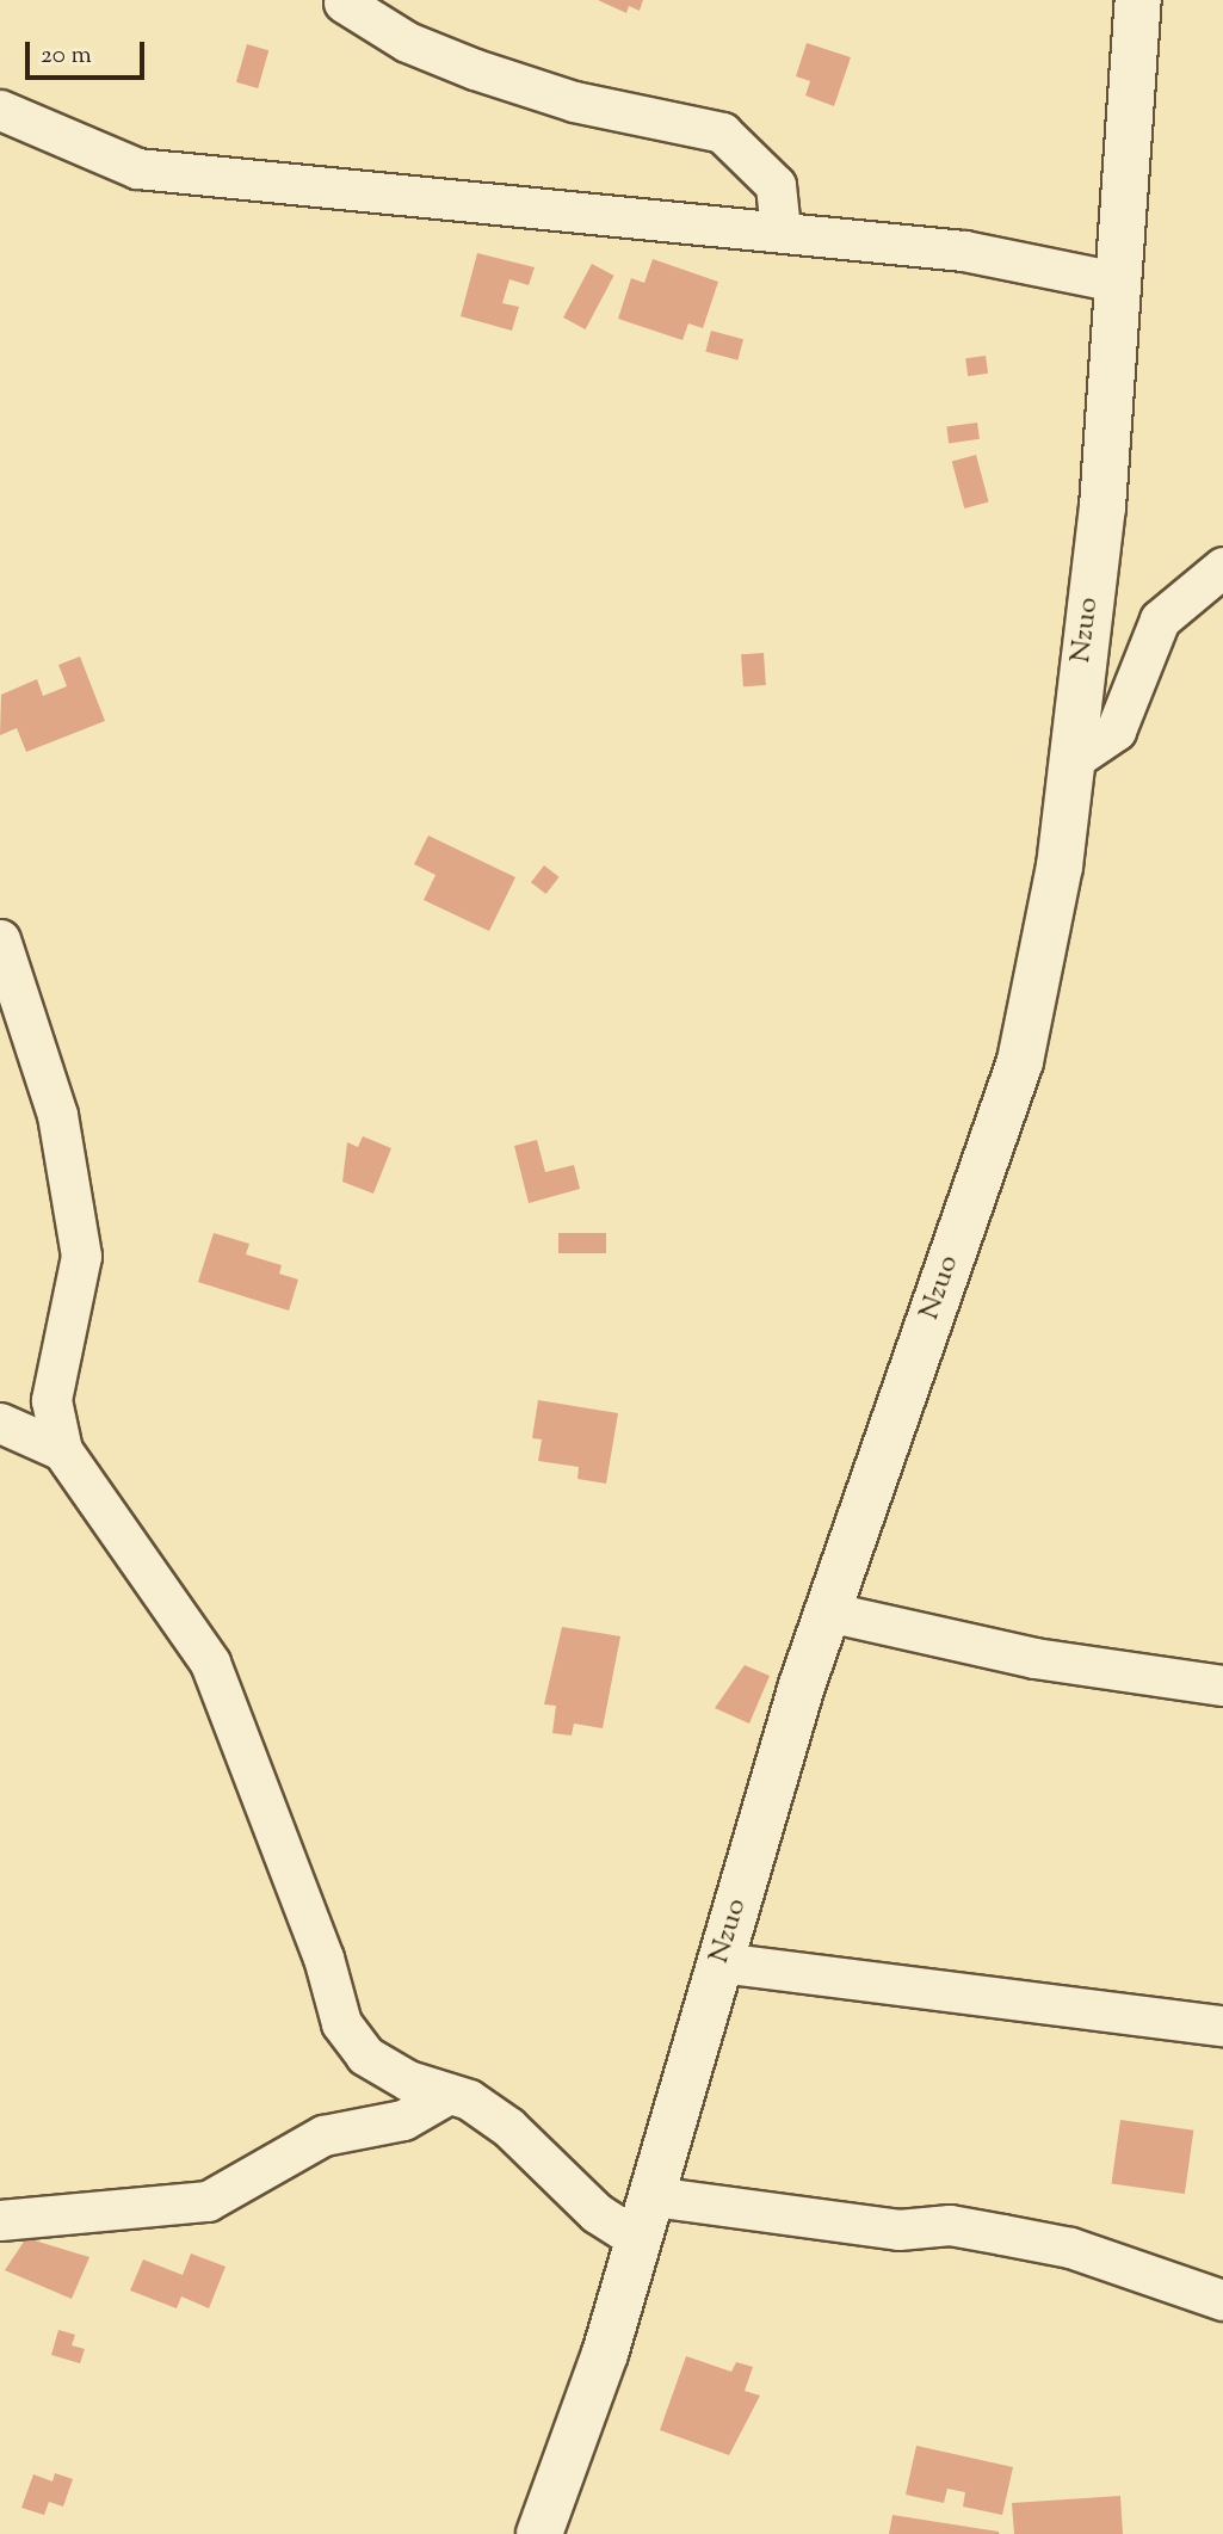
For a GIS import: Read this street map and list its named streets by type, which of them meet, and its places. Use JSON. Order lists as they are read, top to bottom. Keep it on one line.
{"streets":{"street":["Nzuo"]},"scale_bar":"20 m"}
